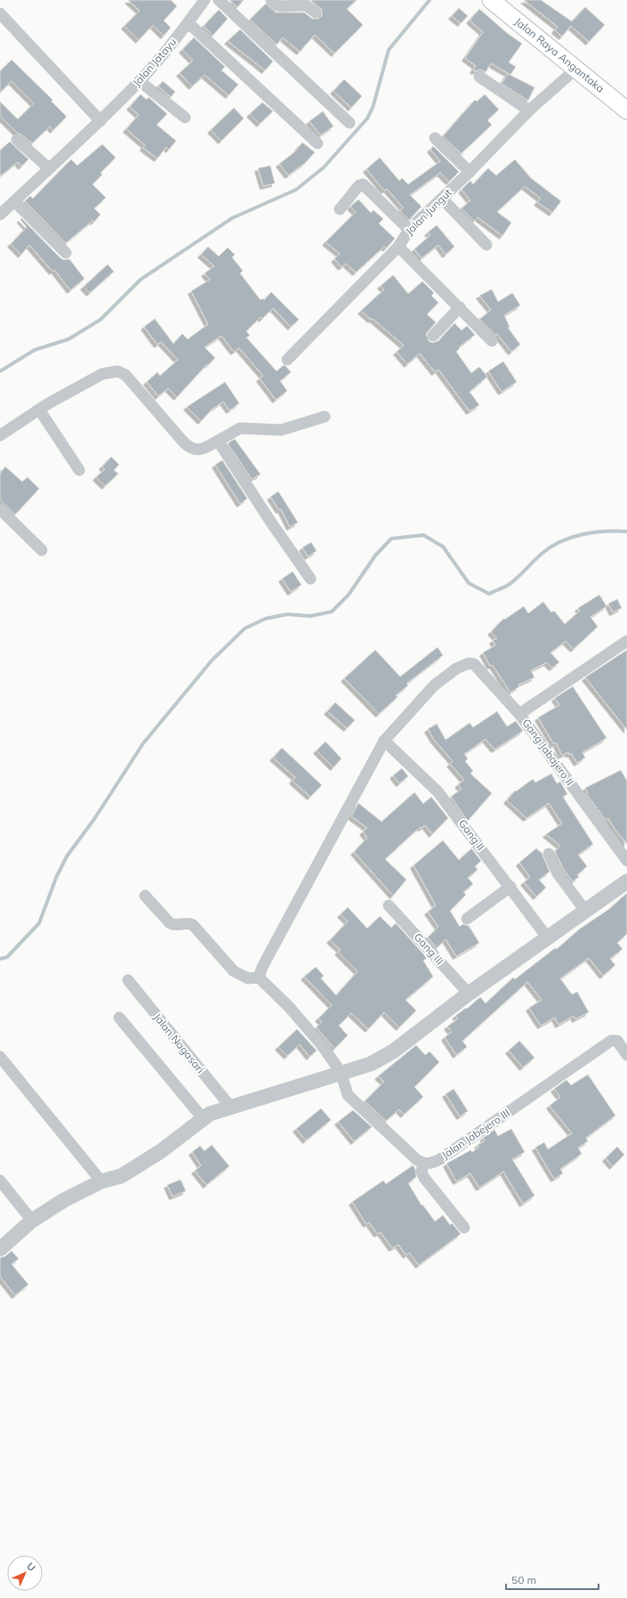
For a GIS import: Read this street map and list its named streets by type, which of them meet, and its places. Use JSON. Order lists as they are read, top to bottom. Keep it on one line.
{"streets":{"main road":["Jalan Raya Angantaka"],"street":["Jalan Jatayu","Jalan Jungut","Gang Jabajero II","Gang II","Gang III","Jalan Nagasari","Jalan Jabejero III"]},"crossings":[["Jalan Raya Angantaka","Jalan Jungut"]],"scale_bar":"50 m","north":"top right"}
